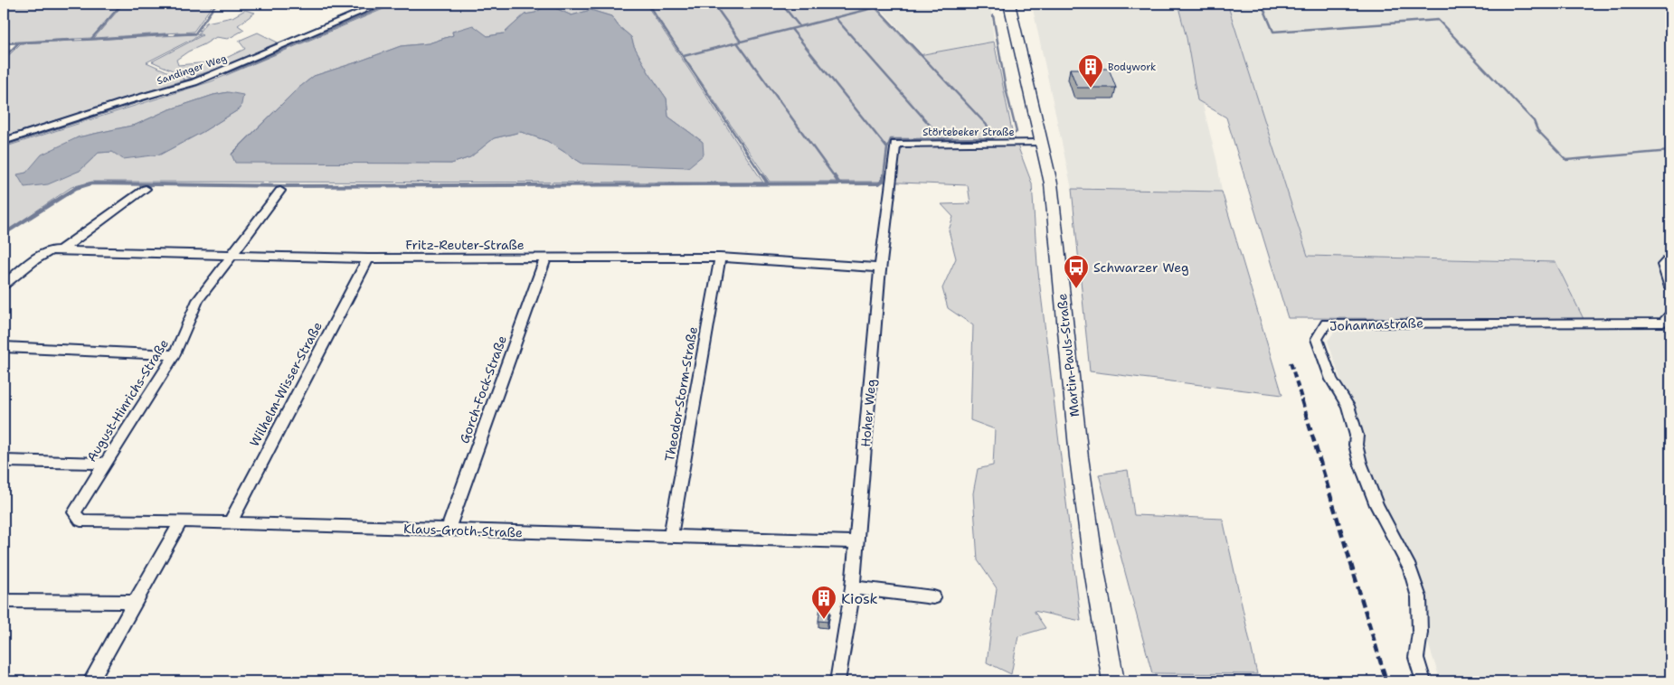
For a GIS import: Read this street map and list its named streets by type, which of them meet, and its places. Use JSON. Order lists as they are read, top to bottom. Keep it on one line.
{"streets":{"street":["Sandinger Weg","Störtebeker Straße","Fritz-Reuter-Straße","Johannastraße","Martin-Pauls-Straße","Wilhelm-Wisser-Straße","Gorch-Fock-Straße","Theodor-Storm-Straße","August-Hinrichs-Straße","Hoher Weg","Klaus-Groth-Straße"]},"crossings":[["Störtebeker Straße","Martin-Pauls-Straße"],["Störtebeker Straße","Hoher Weg"],["Fritz-Reuter-Straße","Wilhelm-Wisser-Straße"],["Fritz-Reuter-Straße","Gorch-Fock-Straße"],["Fritz-Reuter-Straße","Theodor-Storm-Straße"],["Fritz-Reuter-Straße","August-Hinrichs-Straße"],["Fritz-Reuter-Straße","Hoher Weg"],["Wilhelm-Wisser-Straße","Klaus-Groth-Straße"],["Gorch-Fock-Straße","Klaus-Groth-Straße"],["Theodor-Storm-Straße","Klaus-Groth-Straße"],["August-Hinrichs-Straße","Klaus-Groth-Straße"],["Hoher Weg","Klaus-Groth-Straße"]],"places":{"building":["Bodywork","Kiosk"],"bus stop":["Schwarzer Weg"]}}
